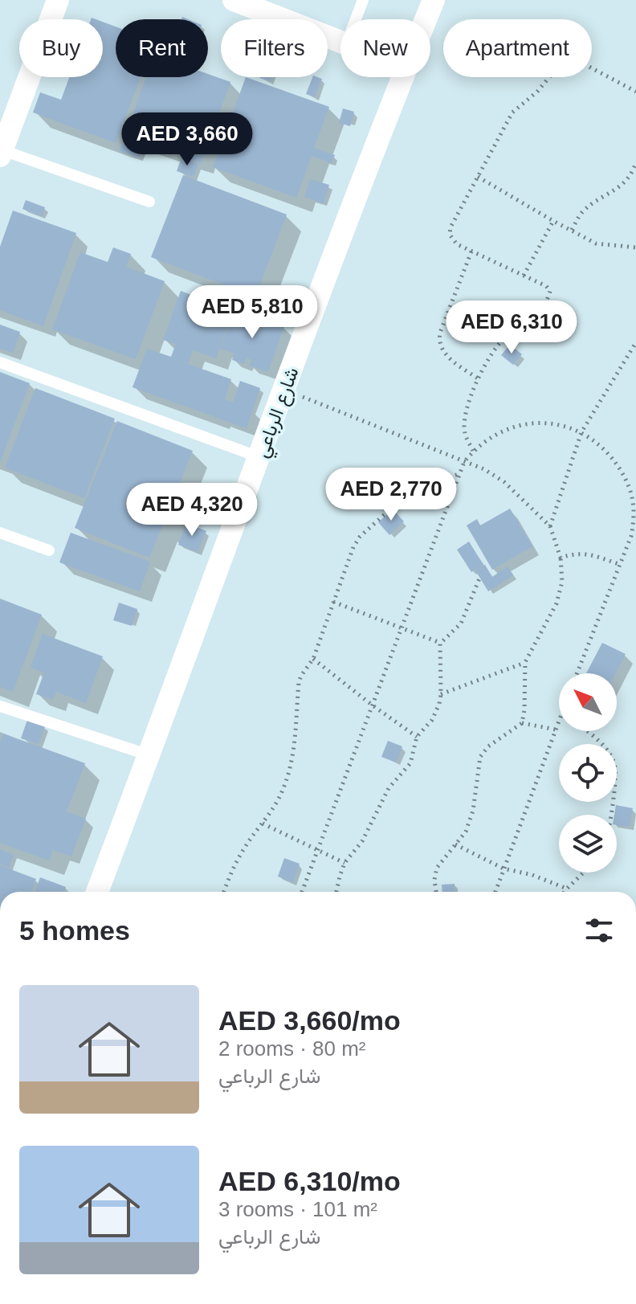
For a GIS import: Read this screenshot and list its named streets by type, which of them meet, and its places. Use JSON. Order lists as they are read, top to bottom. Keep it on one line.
{"streets":{"street":["شارع الرباعي"]},"north":"top left","page":{"chip":["Buy","Rent","Filters","New","Apartment"],"price":["AED 3,660","AED 5,810","AED 6,310","AED 2,770","AED 4,320"],"heading":"5 homes","list":[{"name":"AED 3,660/mo","note":"2 rooms · 80 m² · شارع الرباعي"},{"name":"AED 6,310/mo","note":"3 rooms · 101 m² · شارع الرباعي"}]}}
